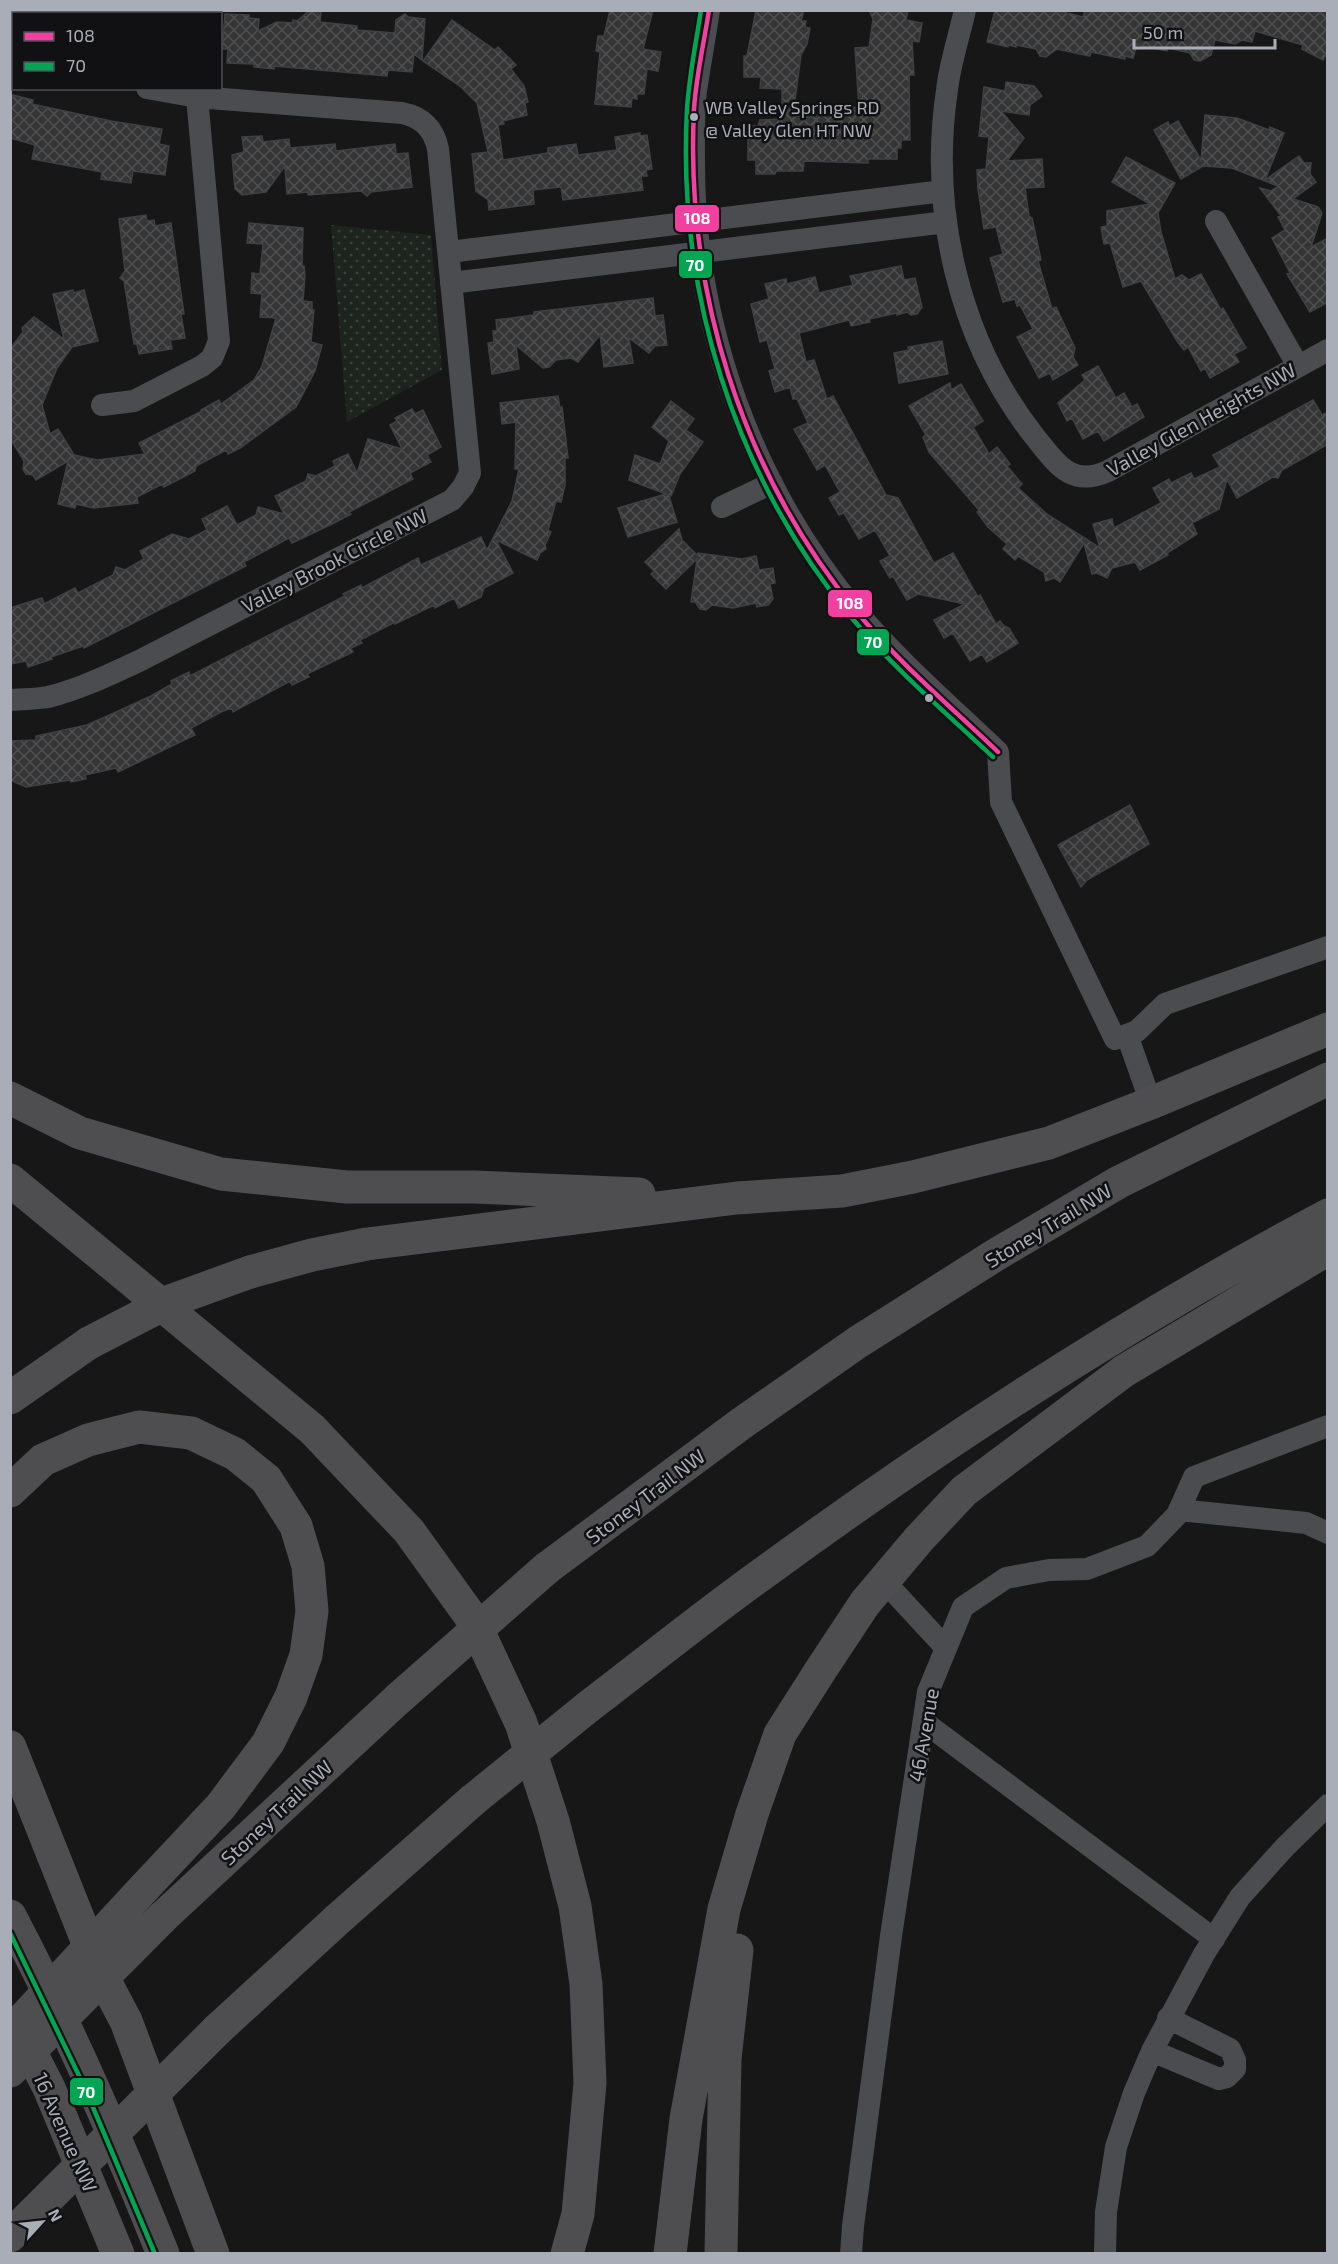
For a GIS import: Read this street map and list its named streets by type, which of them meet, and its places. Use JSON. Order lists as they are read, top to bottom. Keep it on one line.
{"streets":{"highway":["Stoney Trail NW","16 Avenue NW"],"street":["Valley Glen Heights NW","Valley Brook Circle NW","46 Avenue"]},"places":["WB Valley Springs RD @ Valley Glen HT NW"],"lines":["transit line 108","transit line 70"],"legend":["108","70"],"scale_bar":"50 m","north":"top right"}
